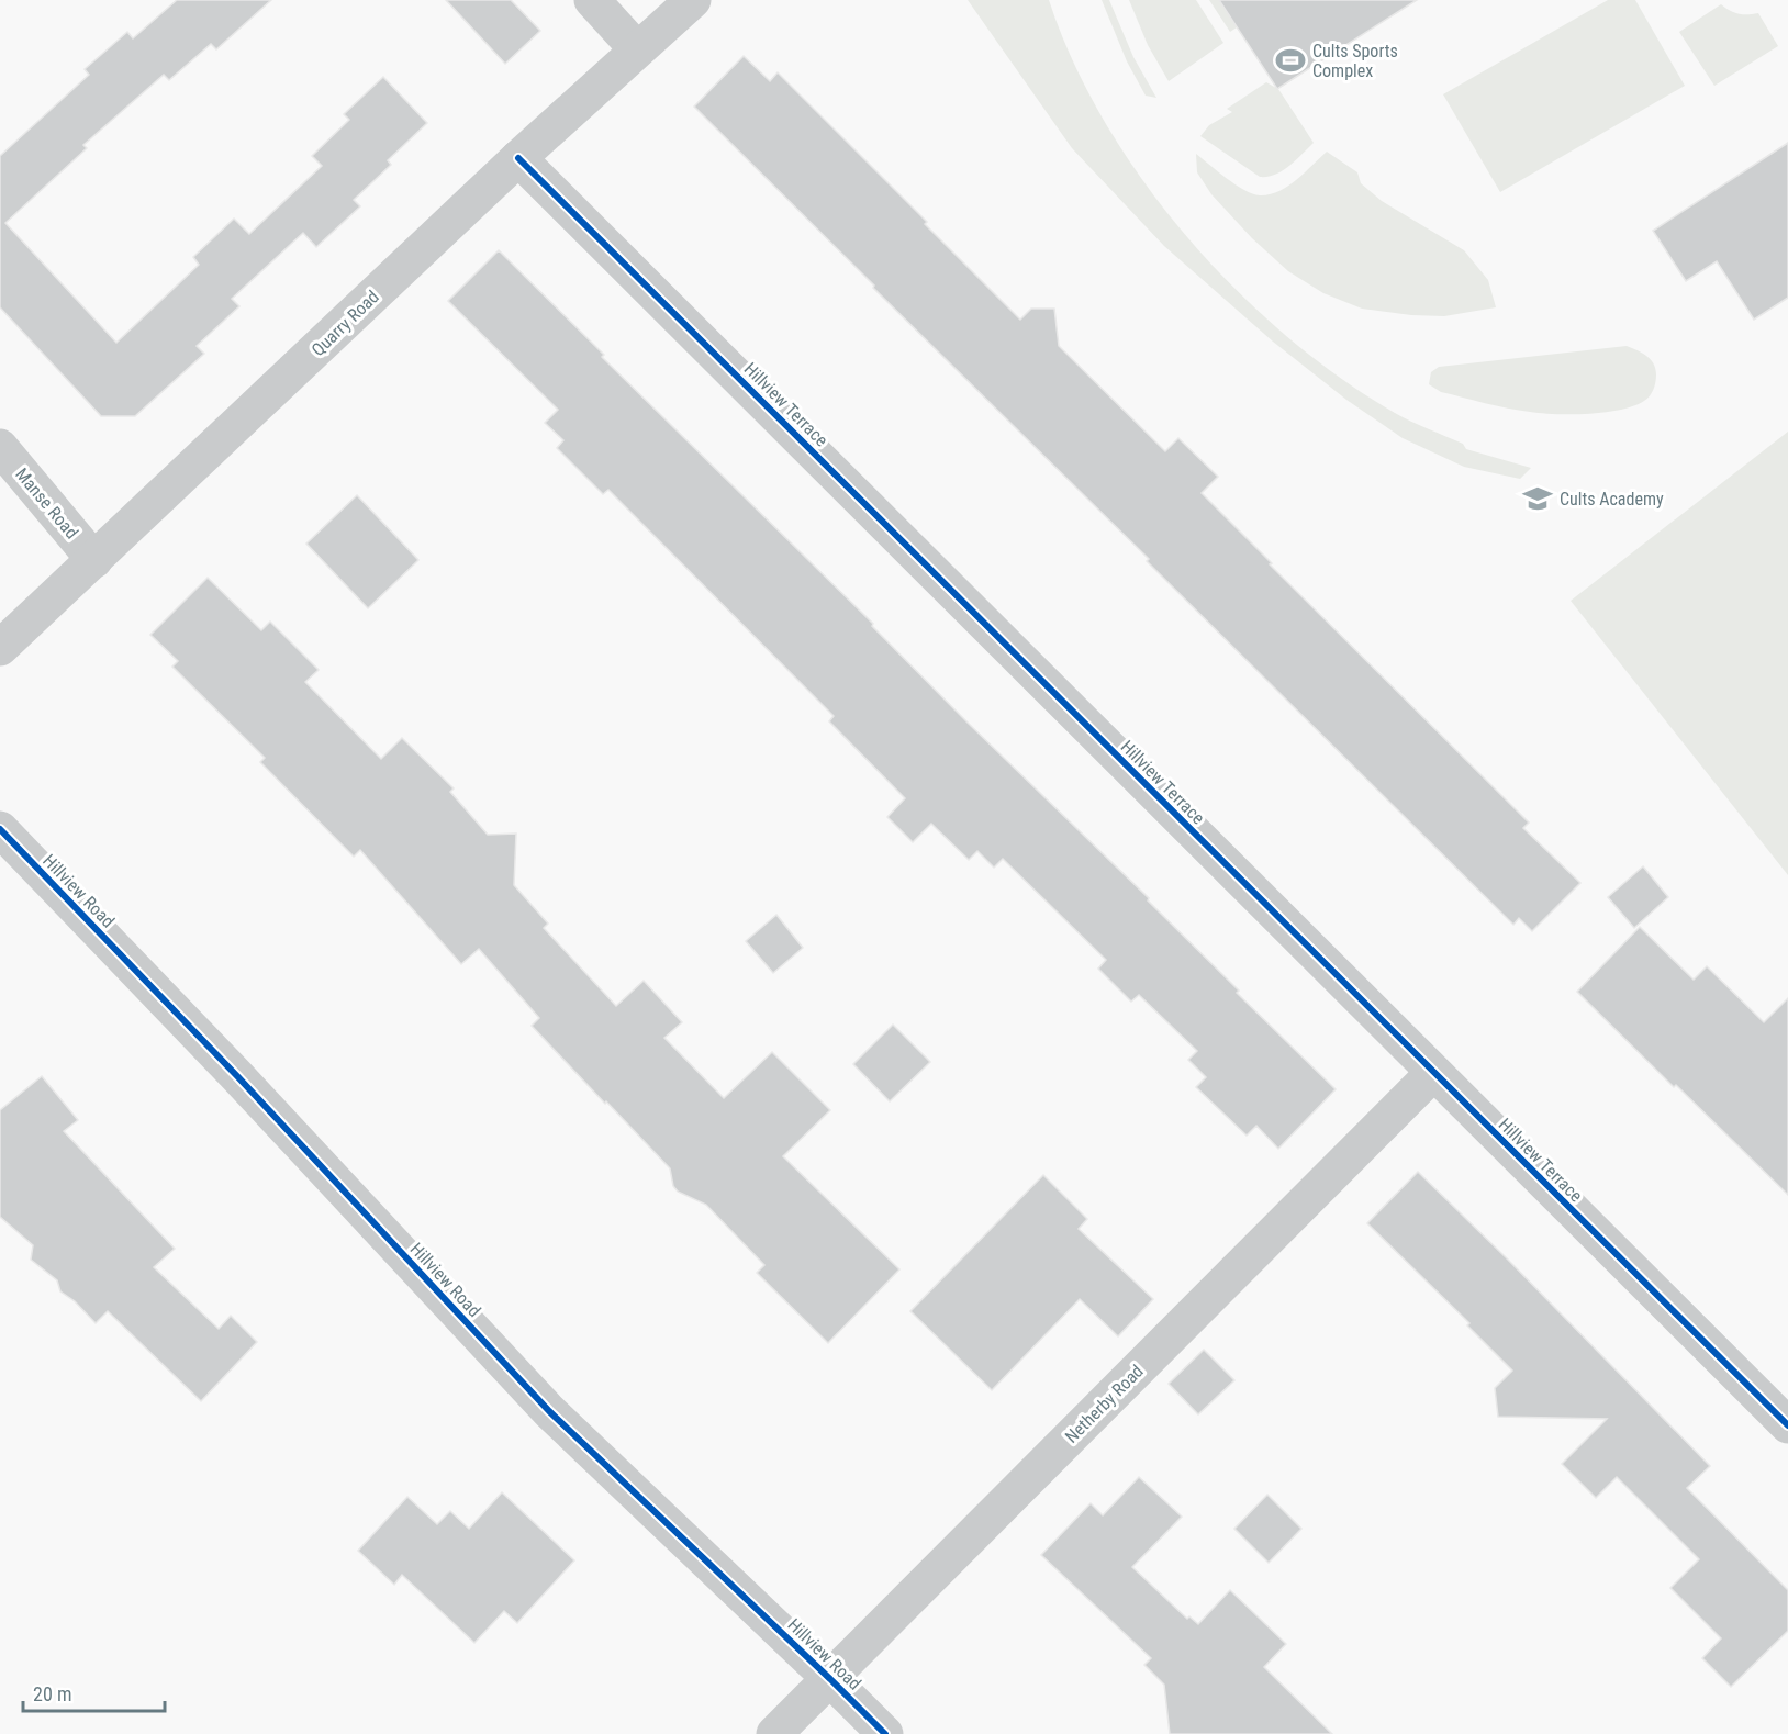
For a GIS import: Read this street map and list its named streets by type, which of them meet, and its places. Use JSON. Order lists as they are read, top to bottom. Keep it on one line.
{"streets":{"street":["Quarry Road","Hillview Terrace","Manse Road","Hillview Road","Netherby Road"]},"crossings":[["Quarry Road","Hillview Terrace"],["Quarry Road","Manse Road"],["Hillview Terrace","Netherby Road"],["Hillview Road","Netherby Road"]],"places":{"sports":["Cults Sports Complex"],"school or university":["Cults Academy"]},"scale_bar":"20 m"}
